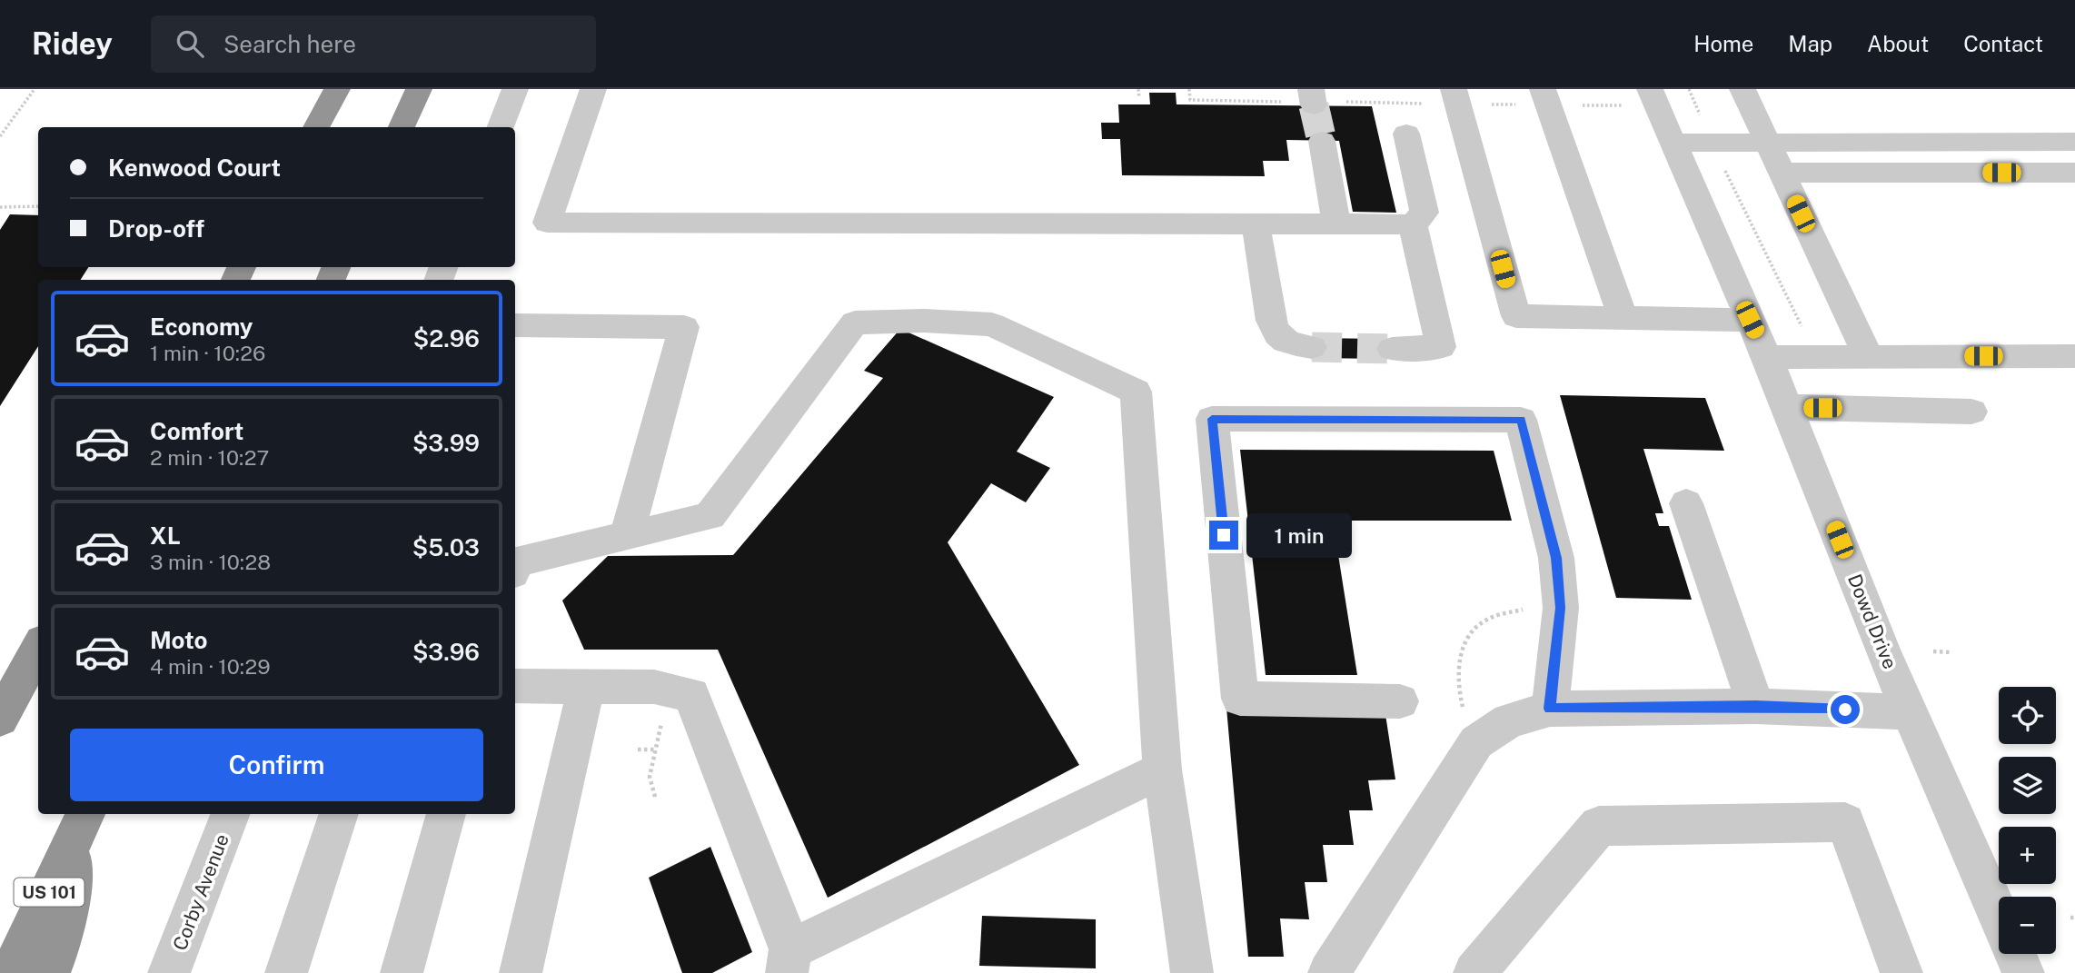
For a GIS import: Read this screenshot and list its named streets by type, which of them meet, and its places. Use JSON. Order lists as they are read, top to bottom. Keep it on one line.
{"streets":{"highway":["US 101"],"street":["Dowd Drive","Corby Avenue"]},"page":{"header":"Ridey","search":"Search here","nav":["Home","Map","About","Contact"],"banner":["Kenwood Court","Drop-off"],"list":[{"name":"Economy","note":"1 min · 10:26","value":"$2.96"},{"name":"Comfort","note":"2 min · 10:27","value":"$3.99"},{"name":"XL","note":"3 min · 10:28","value":"$5.03"},{"name":"Moto","note":"4 min · 10:29","value":"$3.96"}],"bubble":"1 min","map_buttons":["+","−"],"buttons":"Confirm"}}
